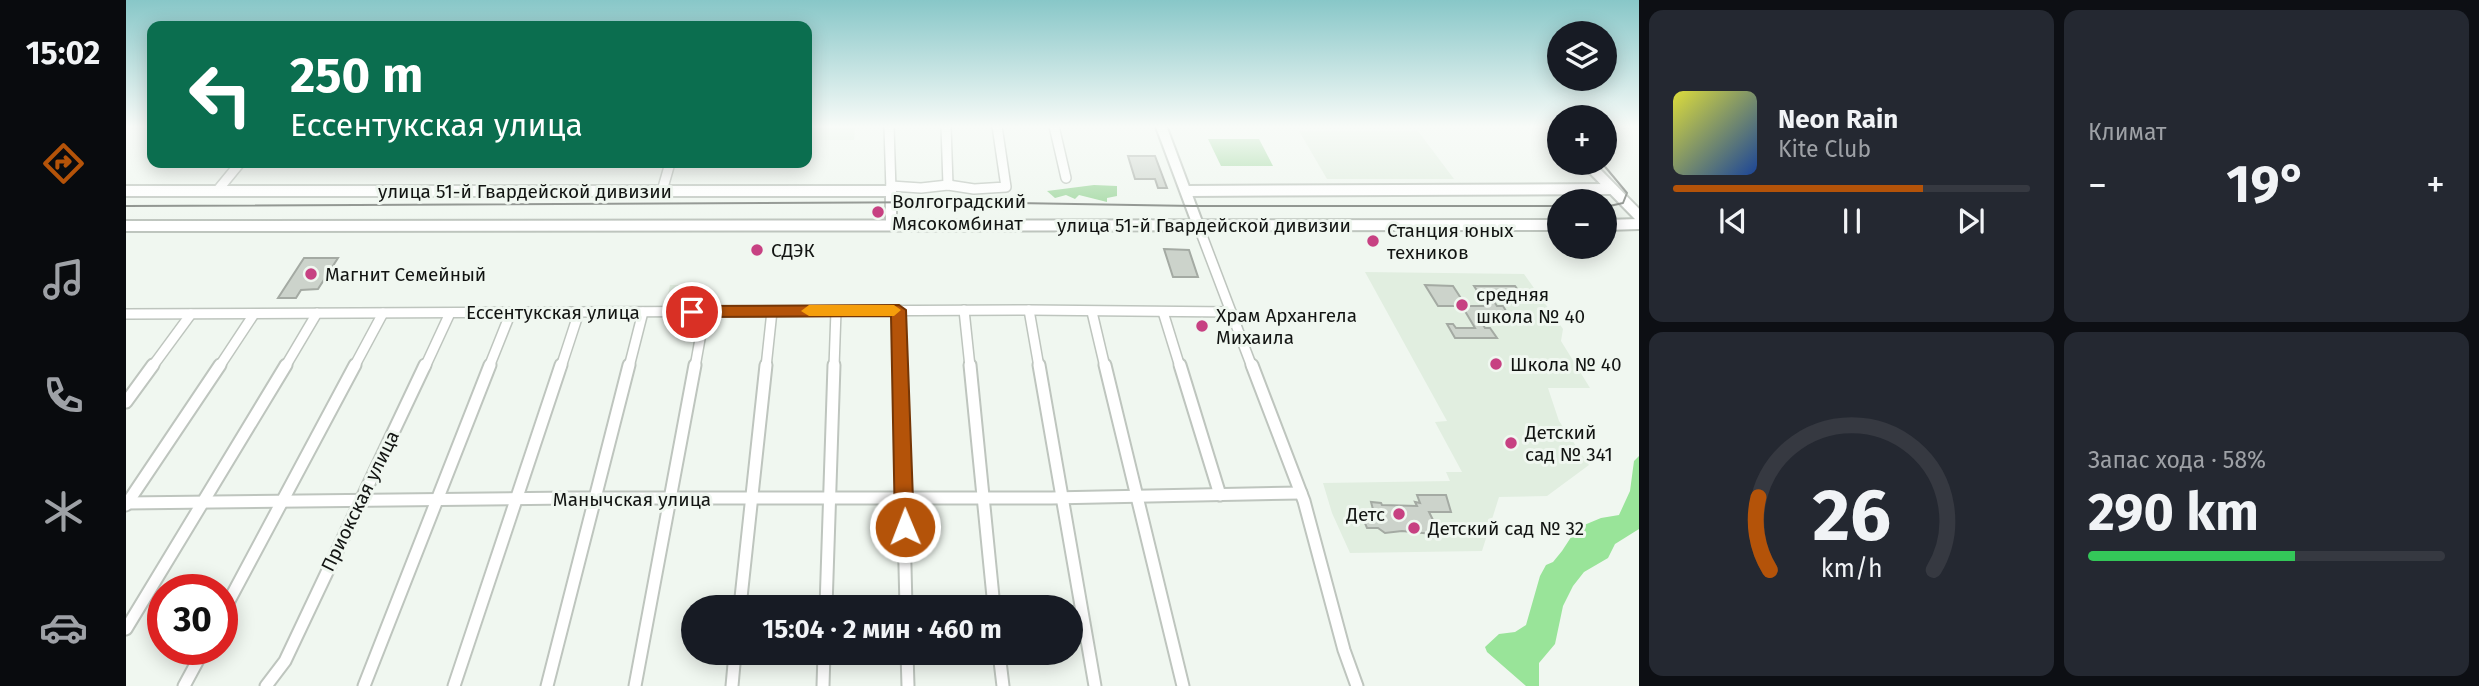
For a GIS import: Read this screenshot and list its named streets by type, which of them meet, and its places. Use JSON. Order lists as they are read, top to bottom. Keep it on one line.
{"streets":{"main road":["улица 51-й Гвардейской дивизии"],"street":["Ессентукская улица","Манычская улица","Приокская улица"]},"crossings":[["Ессентукская улица","Приокская улица"],["Манычская улица","Приокская улица"]],"places":["Волгоградский Мясокомбинат","Станция юных техников","СДЭК","Магнит Семейный","средняя школа № 40","Храм Архангела Михаила","Школа № 40","Детский сад № 341","Детс","Детский сад № 32"],"page":{"tabs":"15:02","tile":["Климат",["Запас хода · 58%","290 km"]],"map_buttons":["+","−"],"turn":["250 m","Ессентукская улица"],"song":["Neon Rain","Kite Club"],"heat":["−","19°","+"],"limit":"30","trip":"15:04 · 2 мин · 460 m","gauge":["26","km/h"]}}
